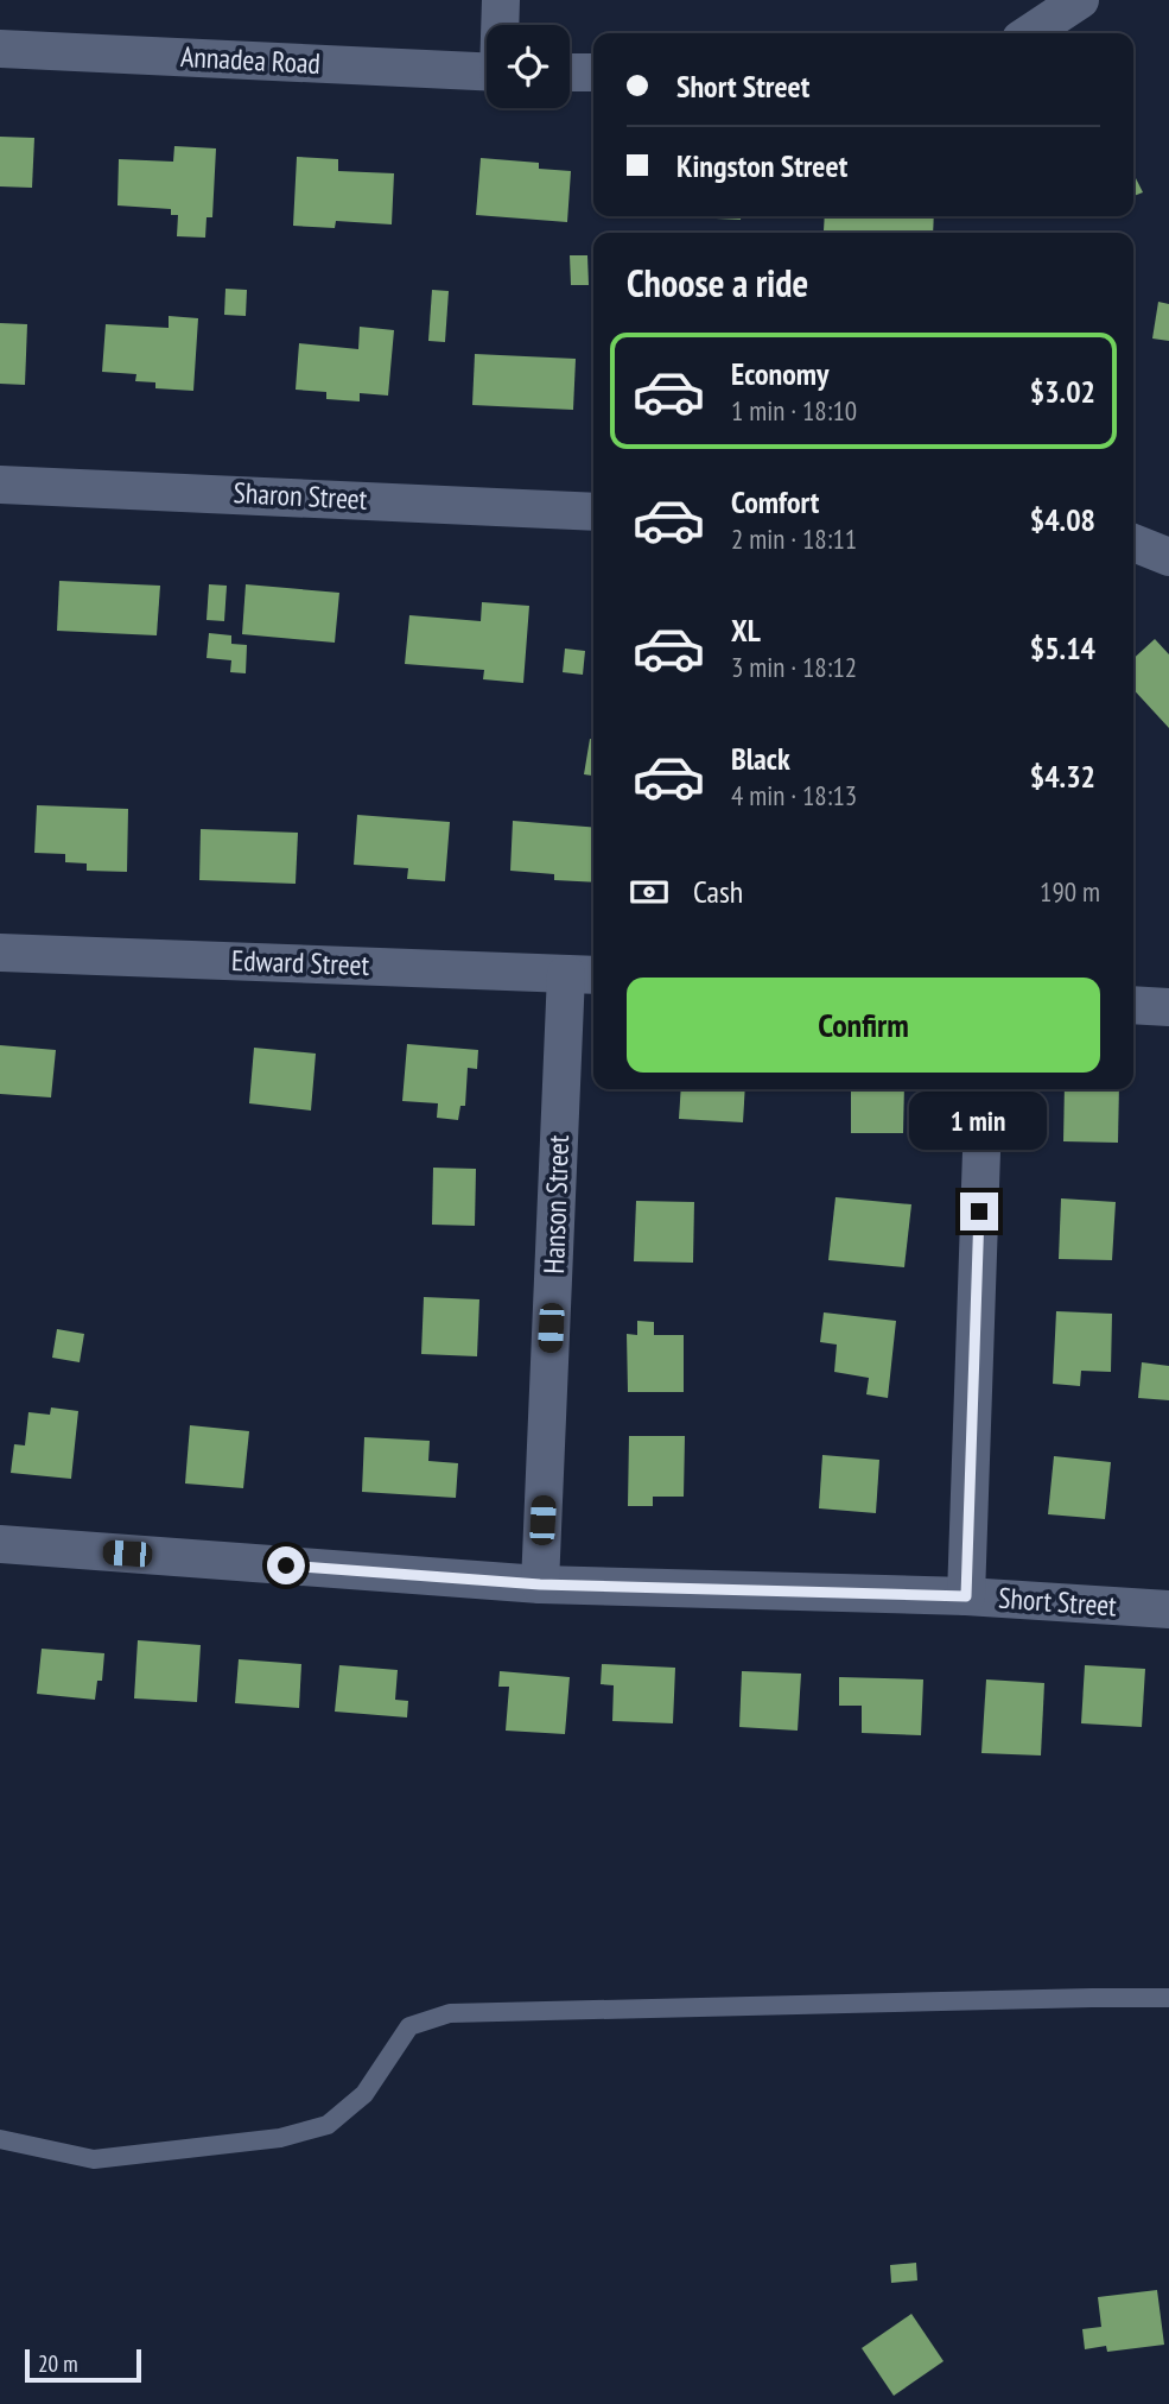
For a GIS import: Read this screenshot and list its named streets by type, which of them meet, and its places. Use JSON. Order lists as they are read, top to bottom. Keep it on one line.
{"streets":{"street":["Annadea Road","Sharon Street","Edward Street","Hanson Street","Short Street"]},"crossings":[["Edward Street","Hanson Street"],["Hanson Street","Short Street"]],"scale_bar":"20 m","page":{"banner":["Short Street","Kingston Street"],"heading":"Choose a ride","list":[{"name":"Economy","note":"1 min · 18:10","value":"$3.02"},{"name":"Comfort","note":"2 min · 18:11","value":"$4.08"},{"name":"XL","note":"3 min · 18:12","value":"$5.14"},{"name":"Black","note":"4 min · 18:13","value":"$4.32"}],"pay":["Cash","190 m"],"buttons":"Confirm","bubble":"1 min","scale":"20 m"}}
